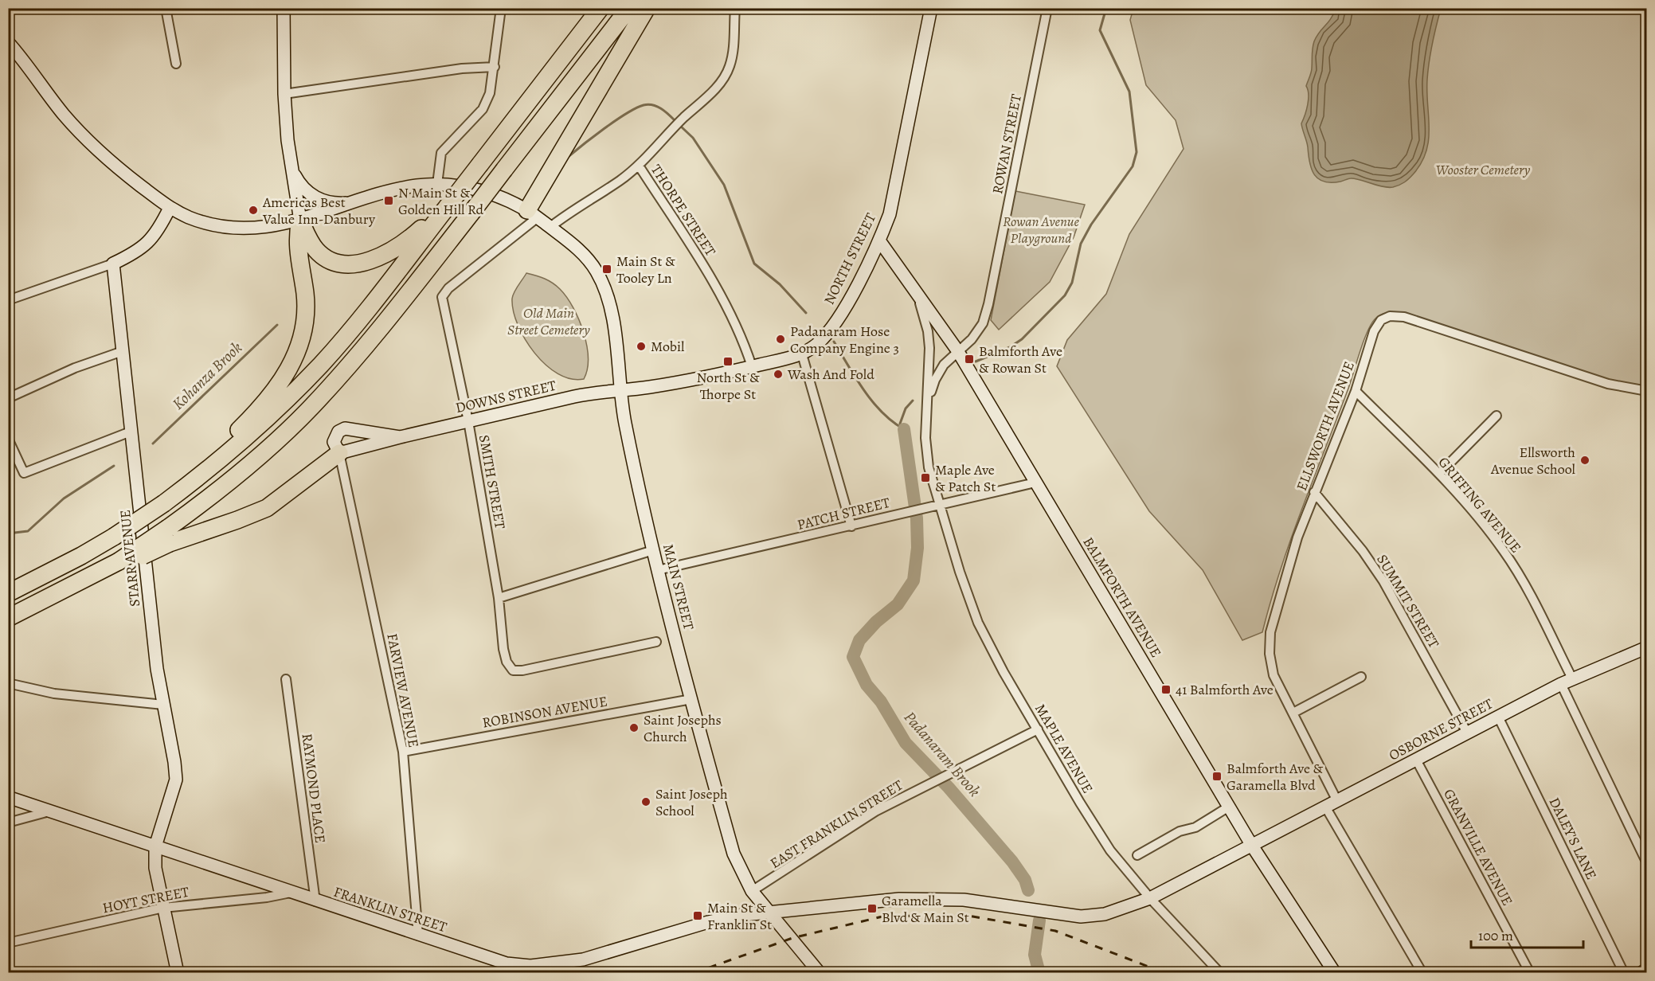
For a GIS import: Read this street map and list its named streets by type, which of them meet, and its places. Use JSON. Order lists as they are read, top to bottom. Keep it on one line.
{"streets":{"main road":["NORTH STREET","DOWNS STREET","STARR AVENUE","MAIN STREET","BALMFORTH AVENUE","OSBORNE STREET","FRANKLIN STREET"],"street":["ROWAN STREET","THORPE STREET","ELLSWORTH AVENUE","SMITH STREET","GRIFFING AVENUE","PATCH STREET","SUMMIT STREET","FARVIEW AVENUE","ROBINSON AVENUE","MAPLE AVENUE","RAYMOND PLACE","EAST FRANKLIN STREET","DALEY'S LANE","GRANVILLE AVENUE","HOYT STREET"]},"crossings":[["ROWAN STREET","PATCH STREET"],["ROWAN STREET","BALMFORTH AVENUE"],["ROWAN STREET","MAPLE AVENUE"],["THORPE STREET","NORTH STREET"],["NORTH STREET","DOWNS STREET"],["NORTH STREET","MAIN STREET"],["NORTH STREET","BALMFORTH AVENUE"],["DOWNS STREET","SMITH STREET"],["DOWNS STREET","MAIN STREET"],["DOWNS STREET","FARVIEW AVENUE"],["ELLSWORTH AVENUE","GRIFFING AVENUE"],["ELLSWORTH AVENUE","SUMMIT STREET"],["ELLSWORTH AVENUE","OSBORNE STREET"],["SMITH STREET","MAIN STREET"],["GRIFFING AVENUE","OSBORNE STREET"],["PATCH STREET","MAIN STREET"],["PATCH STREET","BALMFORTH AVENUE"],["PATCH STREET","MAPLE AVENUE"],["STARR AVENUE","HOYT STREET"],["STARR AVENUE","FRANKLIN STREET"],["MAIN STREET","ROBINSON AVENUE"],["MAIN STREET","EAST FRANKLIN STREET"],["MAIN STREET","FRANKLIN STREET"],["BALMFORTH AVENUE","OSBORNE STREET"],["SUMMIT STREET","OSBORNE STREET"],["FARVIEW AVENUE","ROBINSON AVENUE"],["FARVIEW AVENUE","FRANKLIN STREET"],["OSBORNE STREET","MAPLE AVENUE"],["OSBORNE STREET","DALEY'S LANE"],["OSBORNE STREET","GRANVILLE AVENUE"],["OSBORNE STREET","FRANKLIN STREET"],["MAPLE AVENUE","EAST FRANKLIN STREET"],["MAPLE AVENUE","FRANKLIN STREET"],["RAYMOND PLACE","FRANKLIN STREET"],["HOYT STREET","FRANKLIN STREET"]],"water":["Kohanza Brook","Padanaram Brook"],"parks":["Wooster Cemetery","Rowan Avenue Playground","Old Main Street Cemetery"],"places":{"transit":["N Main St & Golden Hill Rd","Main St & Tooley Ln","Balmforth Ave & Rowan St","North St & Thorpe St","Maple Ave & Patch St","41 Balmforth Ave","Balmforth Ave & Garamella Blvd","Garamella Blvd & Main St","Main St & Franklin St"],"other":["Americas Best Value Inn-Danbury","Padanaram Hose Company Engine 3","Mobil","Wash And Fold","Ellsworth Avenue School","Saint Josephs Church","Saint Joseph School"]},"scale_bar":"100 m"}
